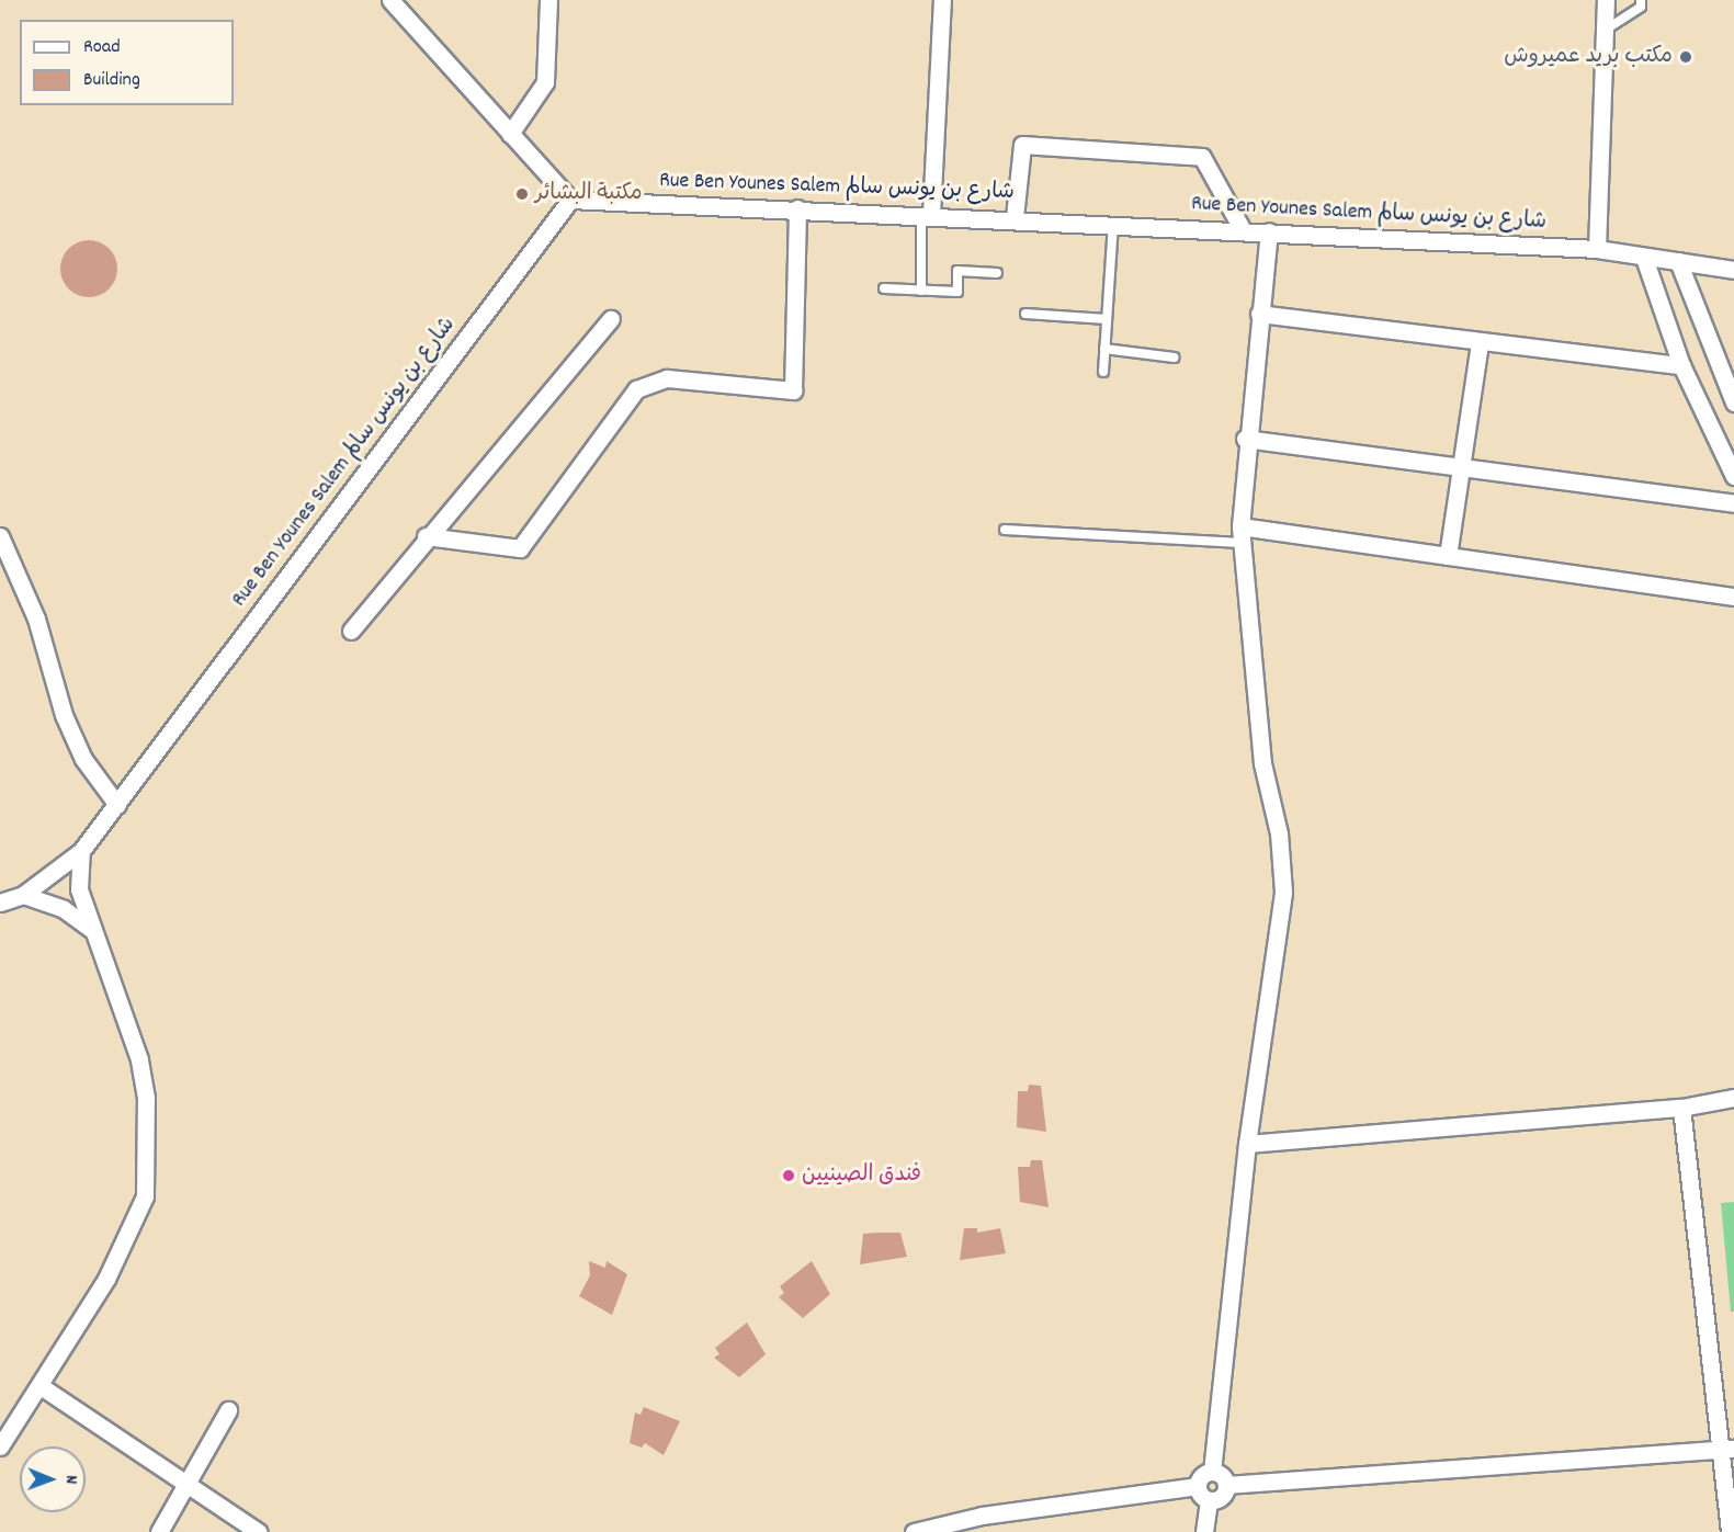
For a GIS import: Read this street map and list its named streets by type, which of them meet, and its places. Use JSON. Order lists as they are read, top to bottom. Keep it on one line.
{"streets":{"street":["Rue Ben Younes Salem شارع بن يونس سالم"]},"places":["مكتب بريد عميروش","مكتبة البشائر","فندق الصينيين"],"legend":["Road","Building"],"north":"right"}
